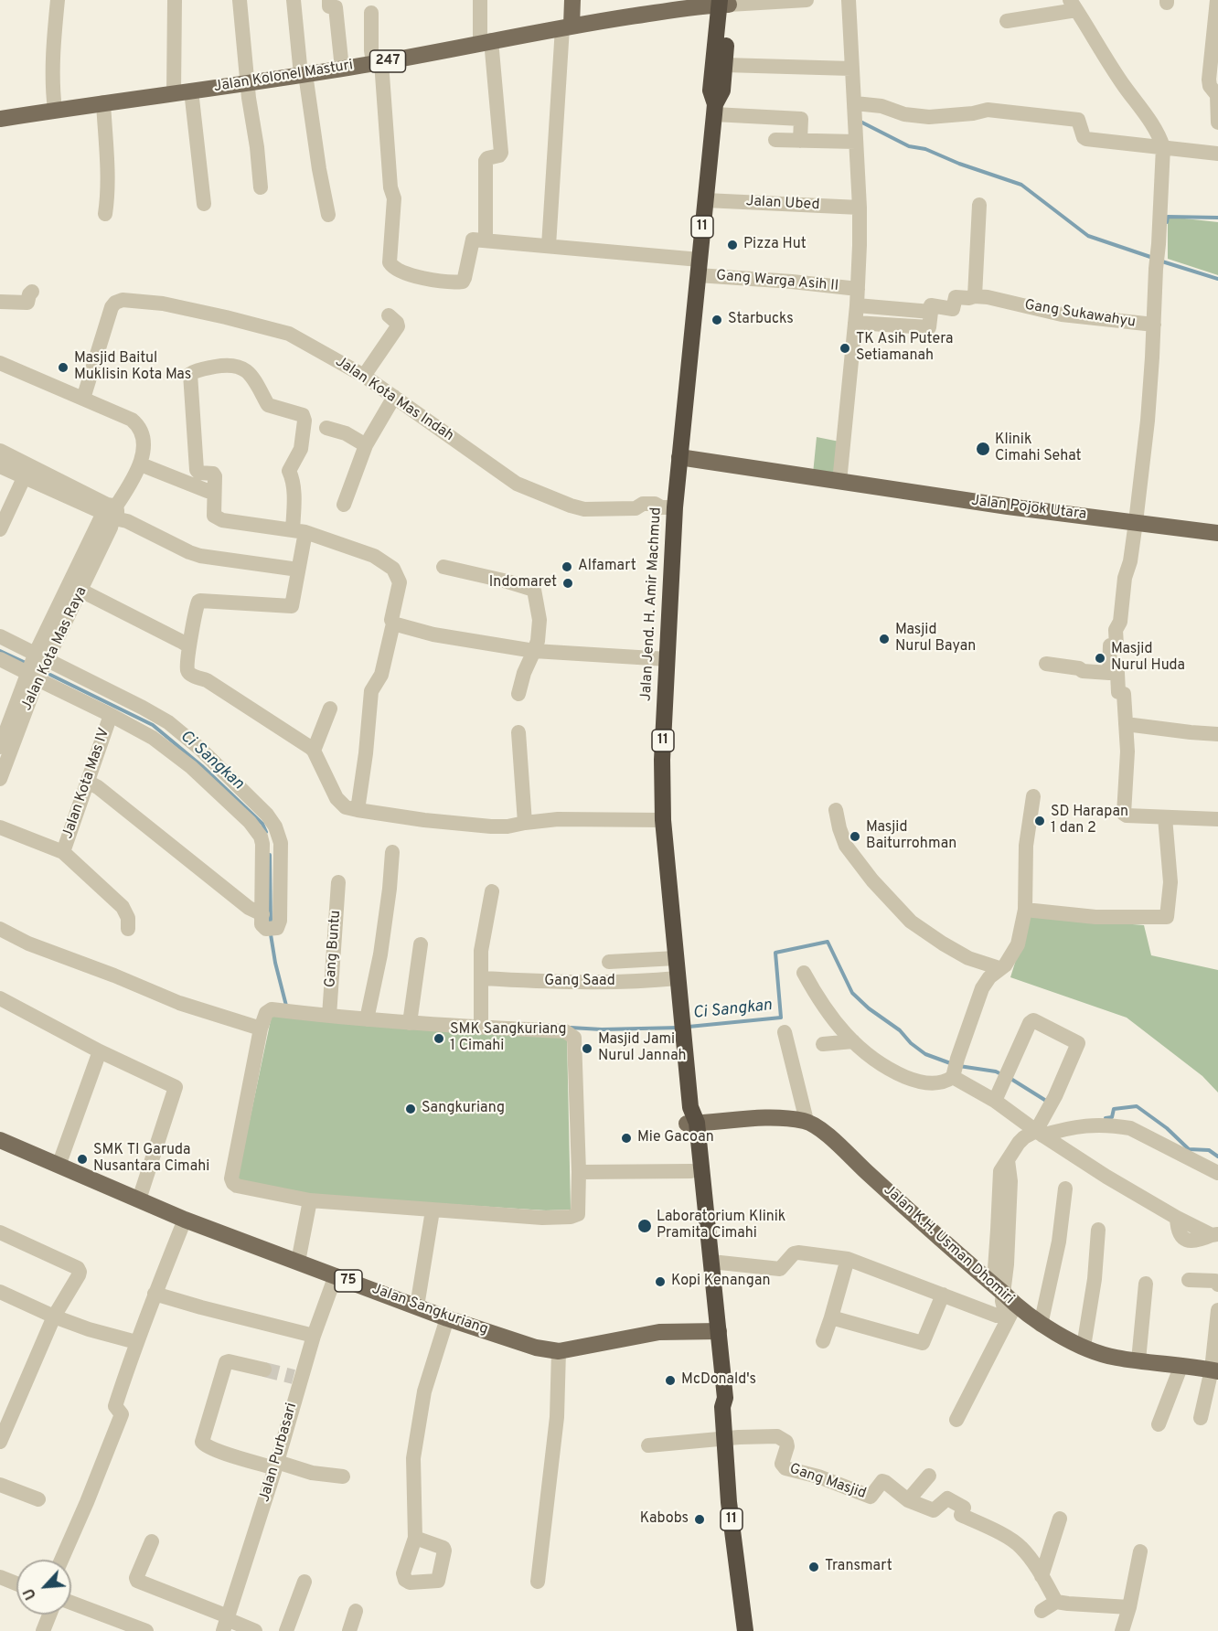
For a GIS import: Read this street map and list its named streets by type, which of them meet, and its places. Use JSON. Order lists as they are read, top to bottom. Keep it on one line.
{"streets":{"highway":["11","Jalan Jend. H. Amir Machmud"],"main road":["247","Jalan Kolonel Masturi","Jalan Pojok Utara","Jalan K.H. Usman Dhomiri","75","Jalan Sangkuriang"],"street":["Jalan Ubed","Gang Warga Asih II","Gang Sukawahyu","Jalan Kota Mas Indah","Jalan Kota Mas Raya","Jalan Kota Mas IV","Gang Buntu","Gang Saad","Jalan Purbasari","Gang Masjid"]},"crossings":[["Jalan Kolonel Masturi","Jalan Jend. H. Amir Machmud"],["Jalan Ubed","Jalan Jend. H. Amir Machmud"],["Gang Warga Asih II","Jalan Jend. H. Amir Machmud"],["Jalan Kota Mas Indah","Jalan Jend. H. Amir Machmud"],["Jalan Pojok Utara","Jalan Jend. H. Amir Machmud"],["Jalan Jend. H. Amir Machmud","Gang Saad"],["Jalan Jend. H. Amir Machmud","Jalan K.H. Usman Dhomiri"],["Jalan Jend. H. Amir Machmud","Jalan Sangkuriang"],["Jalan Jend. H. Amir Machmud","Gang Masjid"],["Jalan Sangkuriang","Jalan Purbasari"]],"water":["Ci Sangkan"],"places":["Pizza Hut","Starbucks","TK Asih Putera Setiamanah","Masjid Baitul Muklisin Kota Mas","Klinik Cimahi Sehat","Alfamart","Indomaret","Masjid Nurul Bayan","Masjid Nurul Huda","SD Harapan 1 dan 2","Masjid Baiturrohman","SMK Sangkuriang 1 Cimahi","Masjid Jami Nurul Jannah","Sangkuriang","Mie Gacoan","SMK TI Garuda Nusantara Cimahi","Laboratorium Klinik Pramita Cimahi","Kopi Kenangan","McDonald's","Kabobs","Transmart"],"north":"bottom left"}
